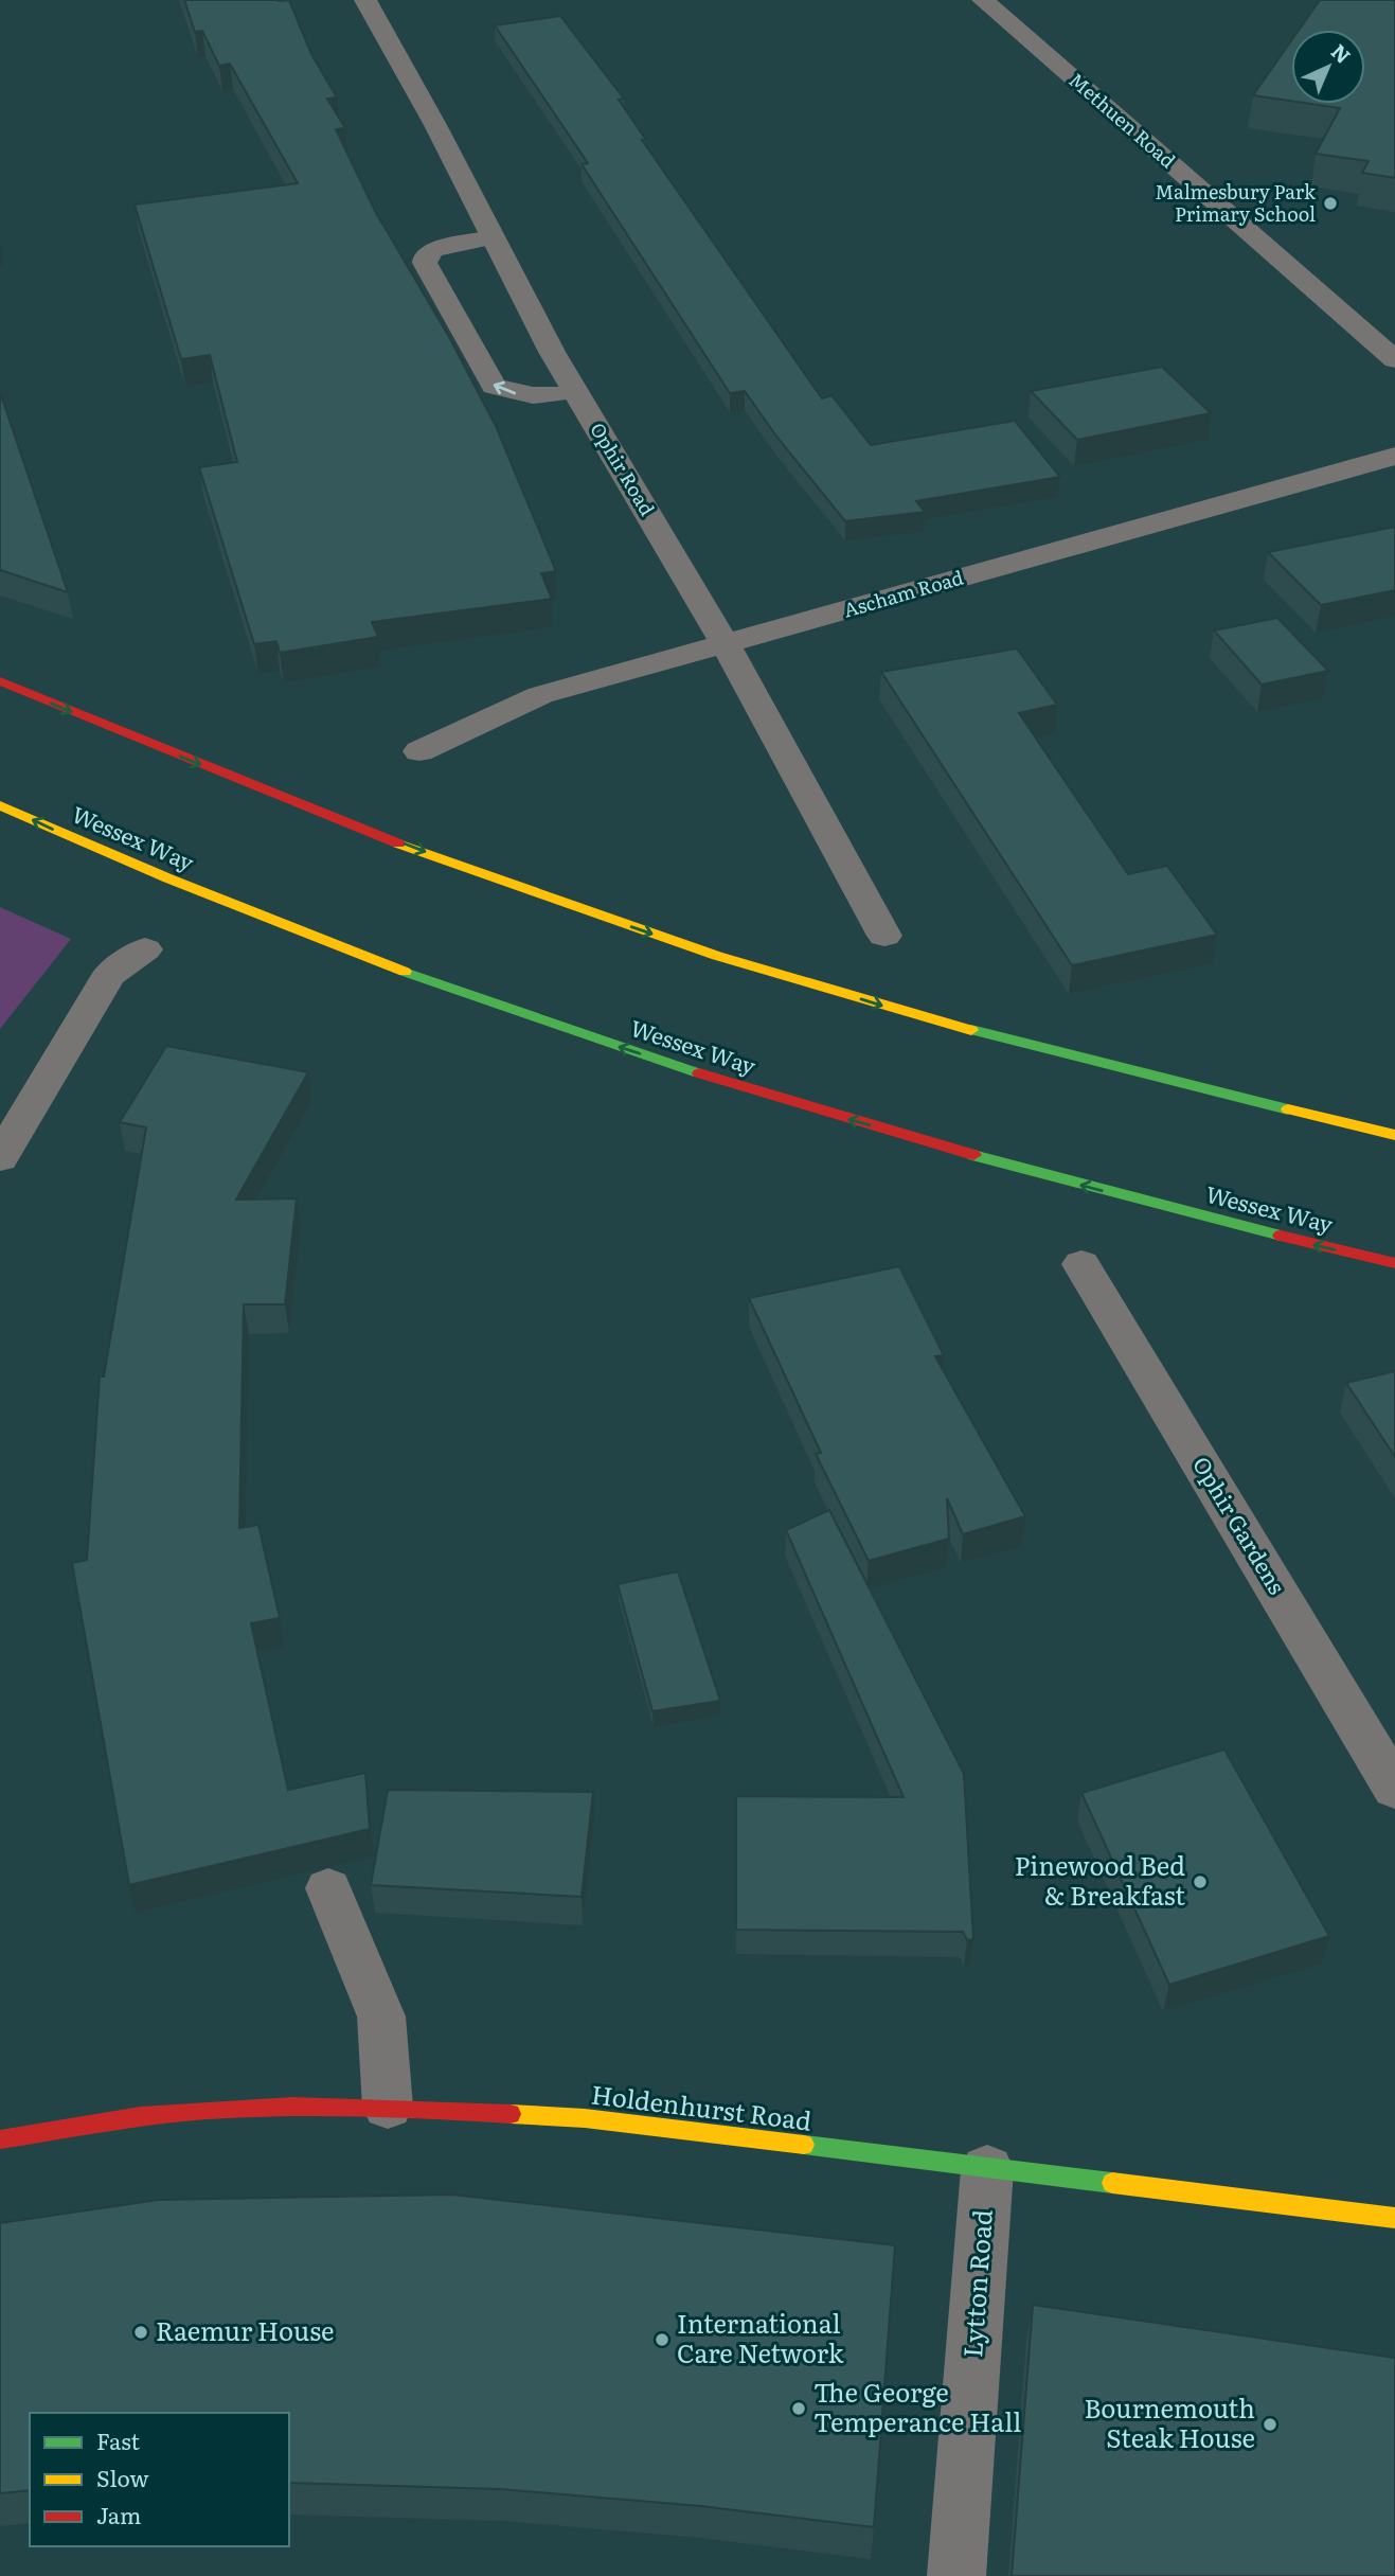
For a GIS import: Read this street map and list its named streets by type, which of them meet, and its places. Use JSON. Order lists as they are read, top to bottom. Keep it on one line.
{"streets":{"main road":["Wessex Way","Holdenhurst Road"],"street":["Methuen Road","Ophir Road","Ascham Road","Ophir Gardens","Lytton Road"]},"crossings":[["Ophir Road","Ascham Road"],["Holdenhurst Road","Lytton Road"]],"places":["Malmesbury Park Primary School","Pinewood Bed & Breakfast","Raemur House","International Care Network","The George Temperance Hall","Bournemouth Steak House"],"legend":["Fast","Slow","Jam"],"north":"top right"}
